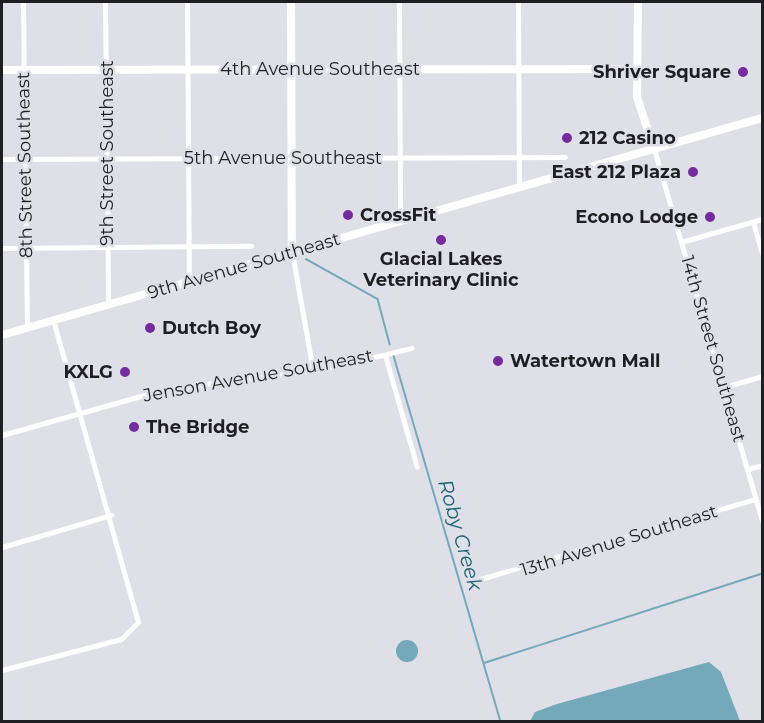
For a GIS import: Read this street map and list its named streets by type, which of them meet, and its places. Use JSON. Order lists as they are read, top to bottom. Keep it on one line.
{"streets":{"main road":["9th Avenue Southeast"],"street":["4th Avenue Southeast","9th Street Southeast","5th Avenue Southeast","8th Street Southeast","14th Street Southeast","Jenson Avenue Southeast","13th Avenue Southeast"]},"crossings":[["4th Avenue Southeast","9th Street Southeast"],["4th Avenue Southeast","8th Street Southeast"],["4th Avenue Southeast","14th Street Southeast"],["9th Street Southeast","5th Avenue Southeast"],["9th Street Southeast","9th Avenue Southeast"],["5th Avenue Southeast","8th Street Southeast"],["8th Street Southeast","9th Avenue Southeast"],["9th Avenue Southeast","14th Street Southeast"],["14th Street Southeast","13th Avenue Southeast"]],"water":["Roby Creek"],"places":["Shriver Square","212 Casino","East 212 Plaza","CrossFit","Econo Lodge","Glacial Lakes Veterinary Clinic","Dutch Boy","Watertown Mall","KXLG","The Bridge"]}
